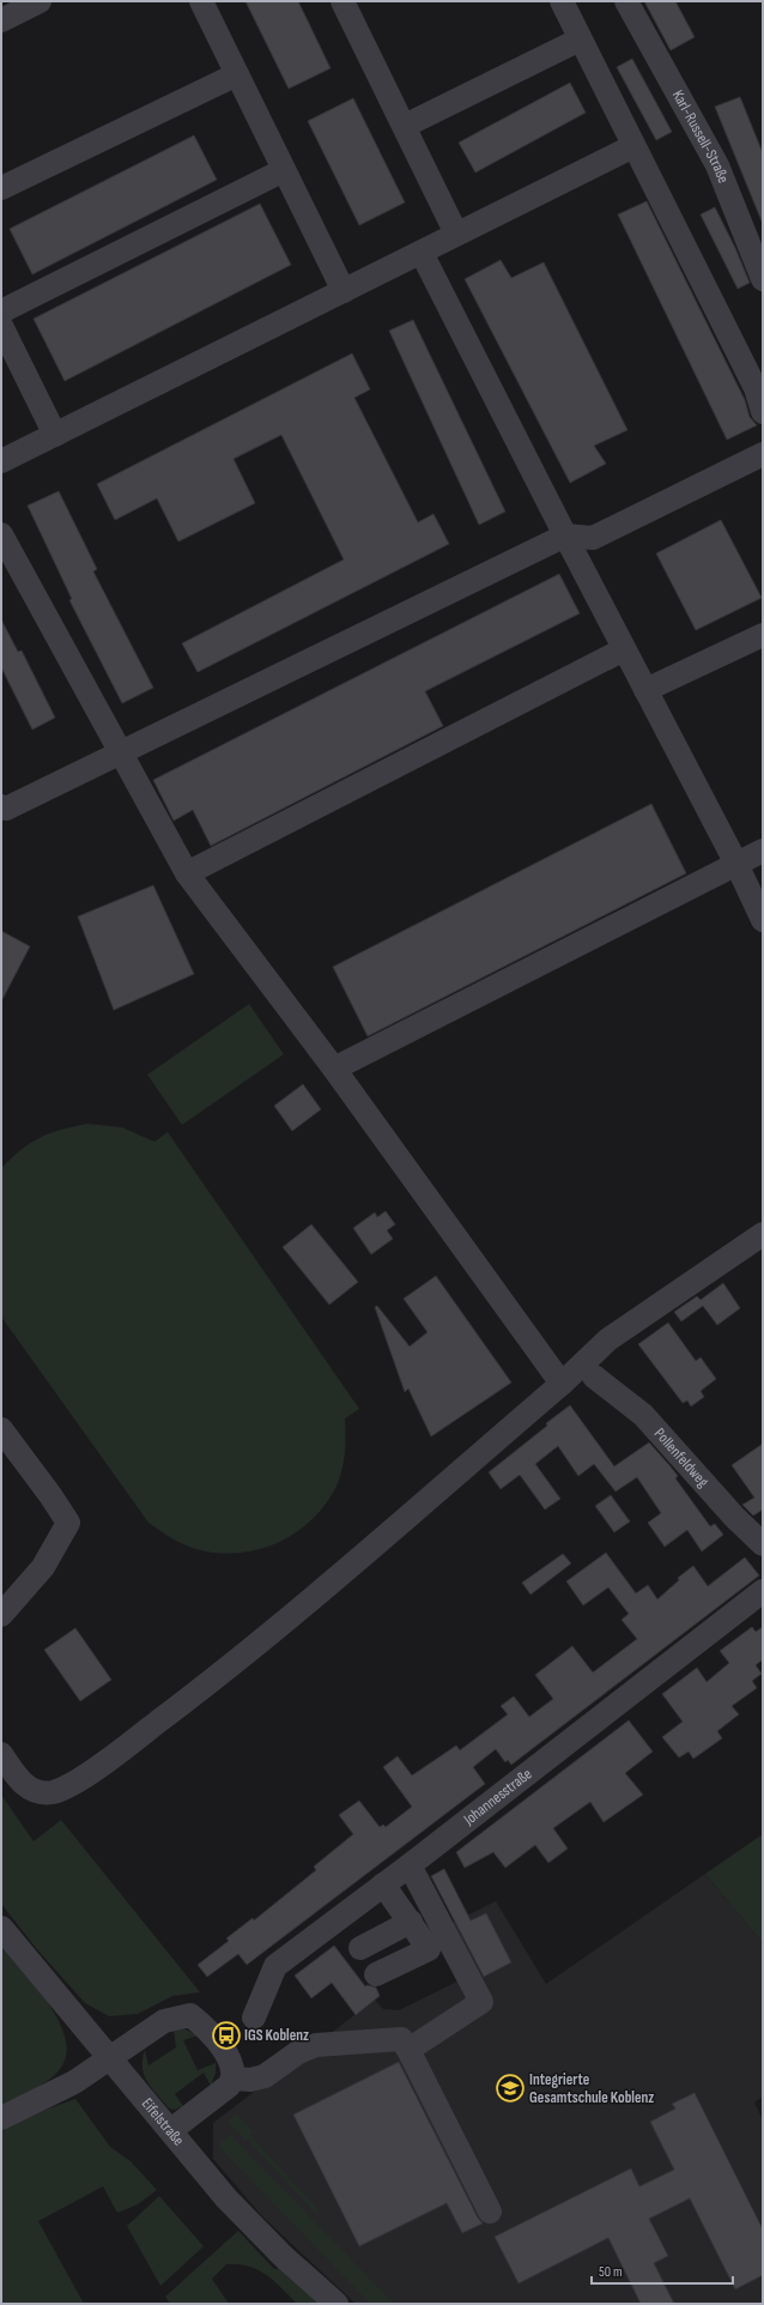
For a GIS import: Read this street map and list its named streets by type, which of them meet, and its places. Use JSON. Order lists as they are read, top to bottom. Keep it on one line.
{"streets":{"street":["Karl-Russell-Straße","Pollenfeldweg","Johannesstraße","Eifelstraße"]},"places":{"bus stop":["IGS Koblenz"],"school or university":["Integrierte Gesamtschule Koblenz"]},"scale_bar":"50 m"}
